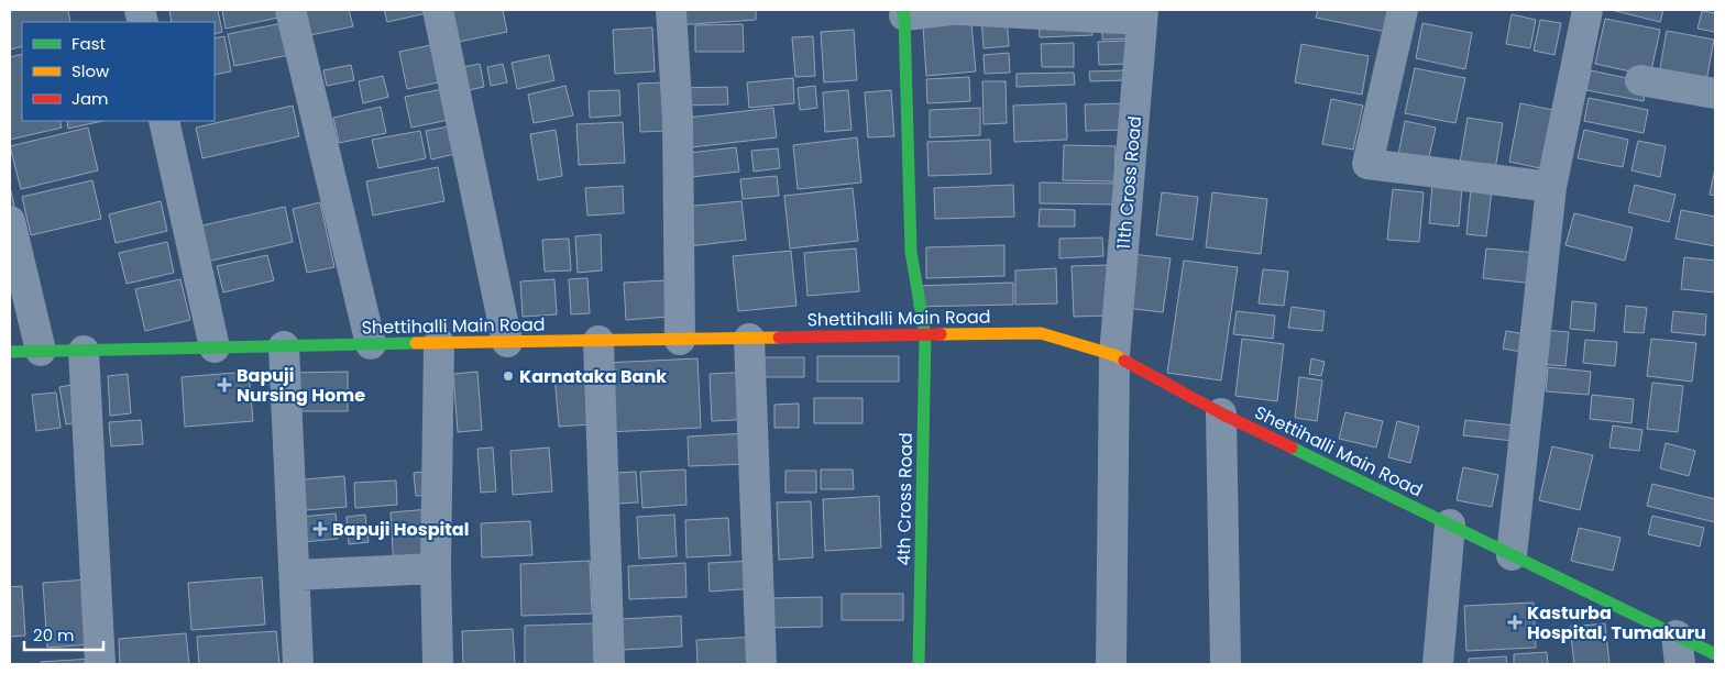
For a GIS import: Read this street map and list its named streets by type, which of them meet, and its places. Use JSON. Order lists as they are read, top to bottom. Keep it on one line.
{"streets":{"street":["11th Cross Road","Shettihalli Main Road","4th Cross Road"]},"crossings":[["11th Cross Road","Shettihalli Main Road"],["Shettihalli Main Road","4th Cross Road"]],"places":{"other":["Karnataka Bank"],"health":["Bapuji Nursing Home","Bapuji Hospital","Kasturba Hospital, Tumakuru"]},"legend":["Fast","Slow","Jam"],"scale_bar":"20 m"}
